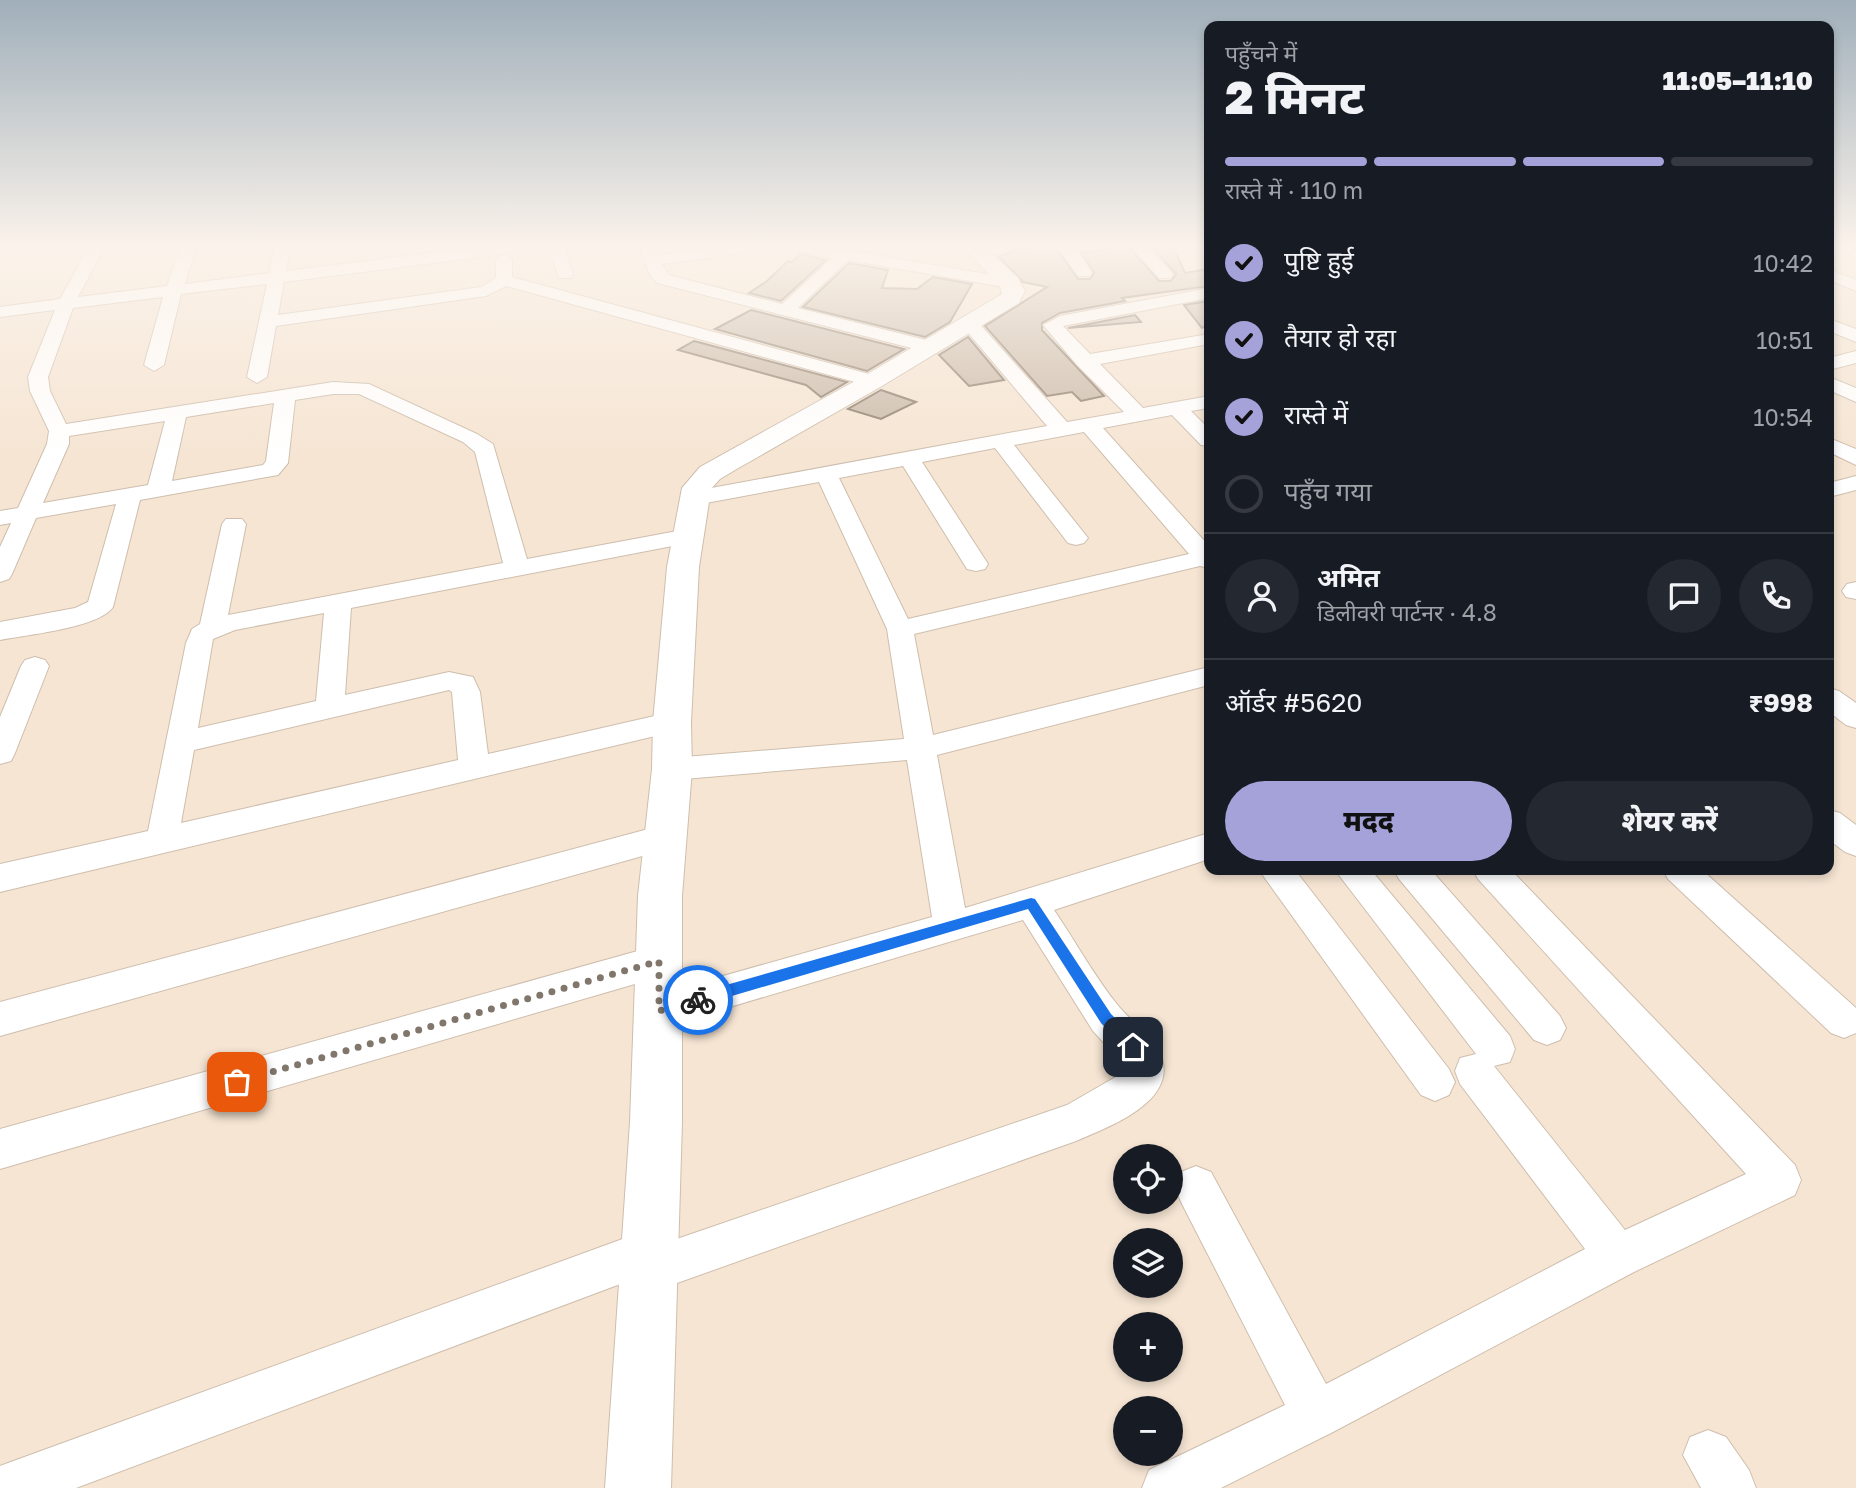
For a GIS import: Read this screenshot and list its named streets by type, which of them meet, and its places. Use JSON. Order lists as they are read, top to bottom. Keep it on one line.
{"page":{"heading":["2 मिनट","पहुँचने में","11:05–11:10"],"panel":["अमित","डिलीवरी पार्टनर · 4.8","ऑर्डर #5620","₹998"],"bar":"रास्ते में · 110 m","list":[["पुष्टि हुई","10:42"],["तैयार हो रहा","10:51"],["रास्ते में","10:54"],"पहुँच गया"],"buttons":["मदद","शेयर करें"],"map_buttons":["+","−"]}}
